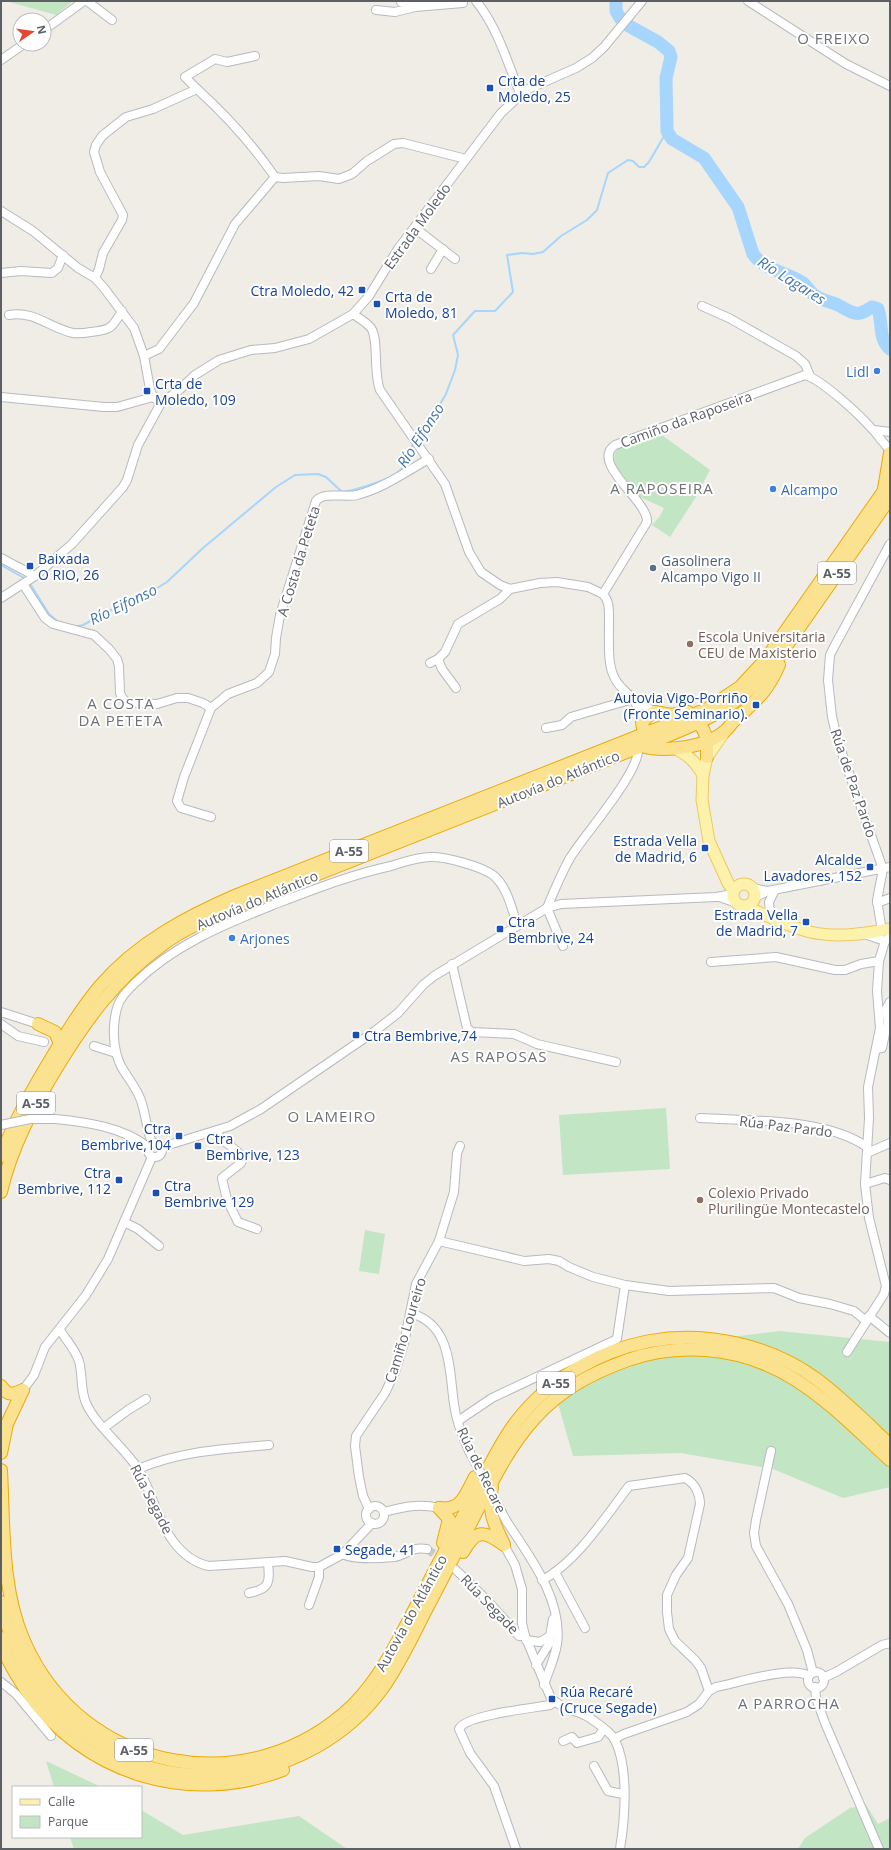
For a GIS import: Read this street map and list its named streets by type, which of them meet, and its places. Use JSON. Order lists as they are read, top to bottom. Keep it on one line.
{"streets":{"highway":["A-55","Autovía do Atlántico"],"street":["Estrada Moledo","Camiño da Raposeira","A Costa da Peteta","Rúa de Paz Pardo","Rúa Paz Pardo","Camiño Loureiro","Rúa de Recare","Rúa Segade"]},"crossings":[["A-55","Autovía do Atlántico"],["Camiño Loureiro","Rúa de Recare"],["Rúa de Recare","Rúa Segade"]],"districts":["O FREIXO","A RAPOSEIRA","A COSTA DA PETETA","AS RAPOSAS","O LAMEIRO","A PARROCHA"],"water":["Río Lagares","Río Eifonso"],"places":{"transit":["Crta de Moledo, 25","Ctra Moledo, 42","Crta de Moledo, 81","Crta de Moledo, 109","Baixada O RIO, 26","Autovia Vigo-Porriño (Fronte Seminario).","Estrada Vella de Madrid, 6","Alcalde Lavadores, 152","Estrada Vella de Madrid, 7","Ctra Bembrive, 24","Ctra Bembrive,74","Ctra Bembrive,104","Ctra Bembrive, 123","Ctra Bembrive, 112","Ctra Bembrive 129","Segade, 41","Rúa Recaré (Cruce Segade)"],"other":["Lidl","Alcampo","Gasolinera Alcampo Vigo II","Escola Universitaria CEU de Maxisterio","Arjones","Colexio Privado Plurilingüe Montecastelo"]},"legend":["Calle","Parque"],"north":"right"}
